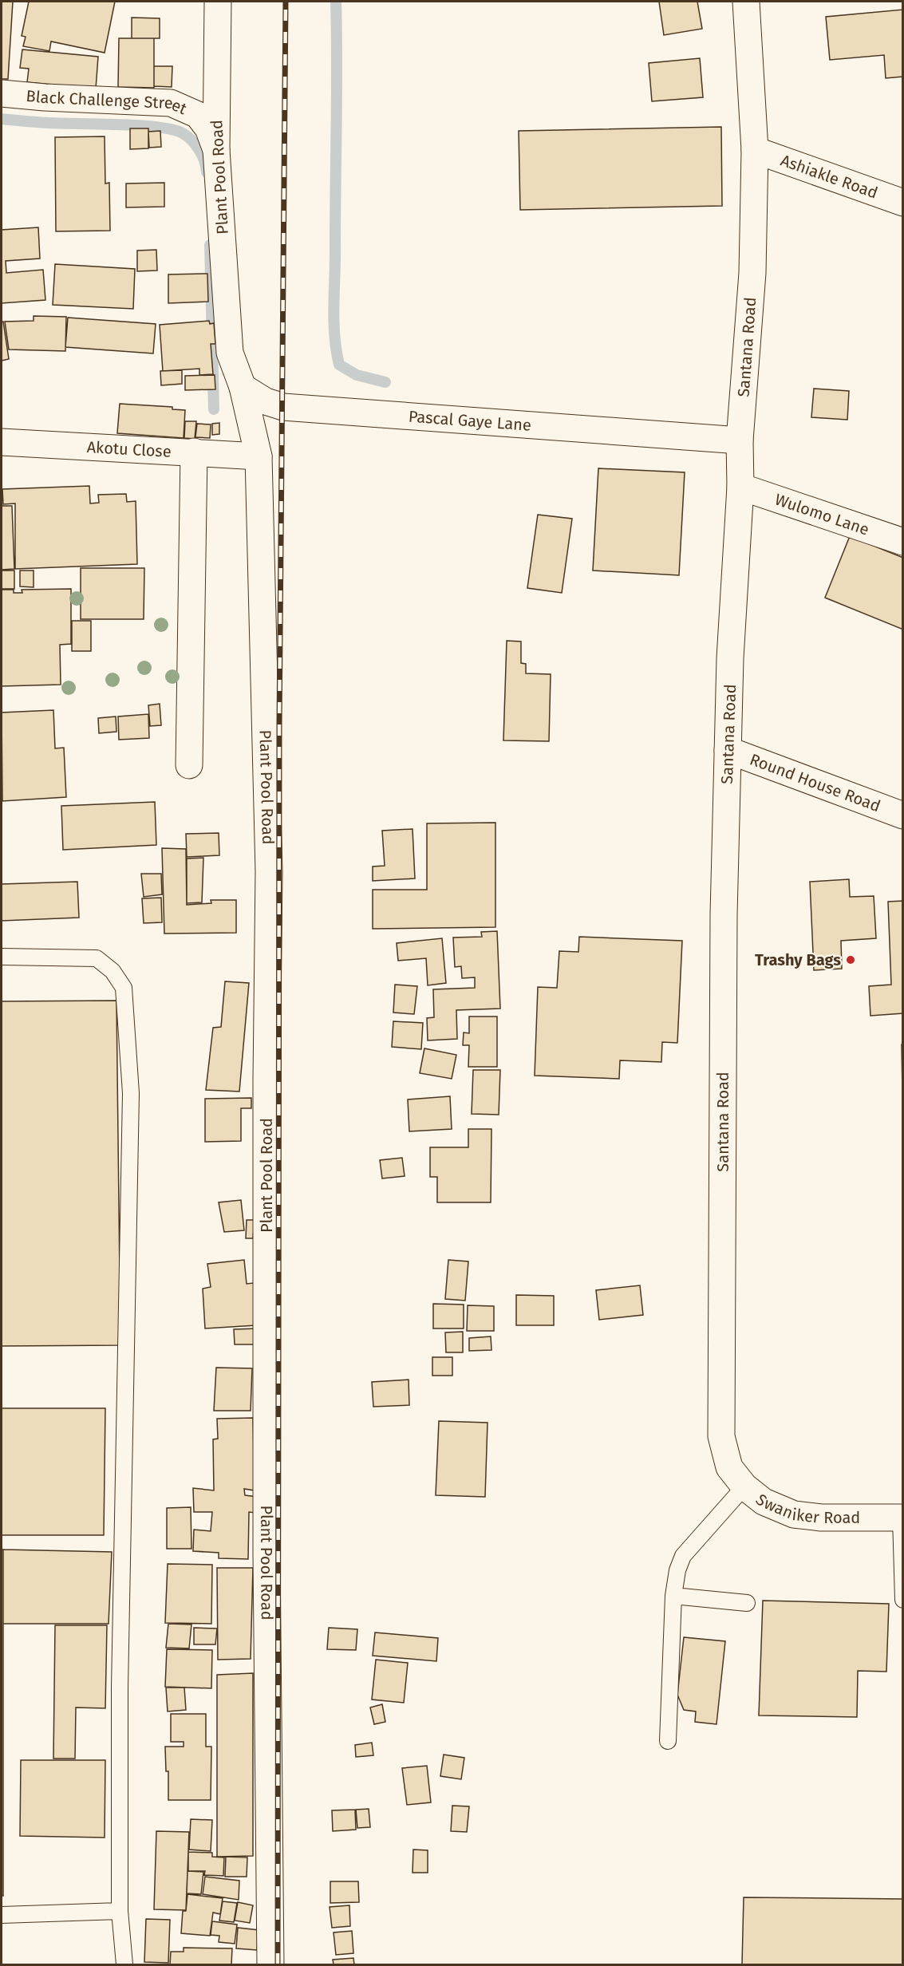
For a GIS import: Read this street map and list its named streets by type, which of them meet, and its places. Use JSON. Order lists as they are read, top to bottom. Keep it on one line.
{"streets":{"street":["Black Challenge Street","Ashiakle Road","Plant Pool Road","Santana Road","Pascal Gaye Lane","Akotu Close","Wulomo Lane","Round House Road","Swaniker Road"]},"crossings":[["Black Challenge Street","Plant Pool Road"],["Ashiakle Road","Santana Road"],["Plant Pool Road","Pascal Gaye Lane"],["Plant Pool Road","Akotu Close"],["Santana Road","Pascal Gaye Lane"],["Santana Road","Wulomo Lane"],["Santana Road","Round House Road"],["Santana Road","Swaniker Road"]],"places":["Trashy Bags"]}
